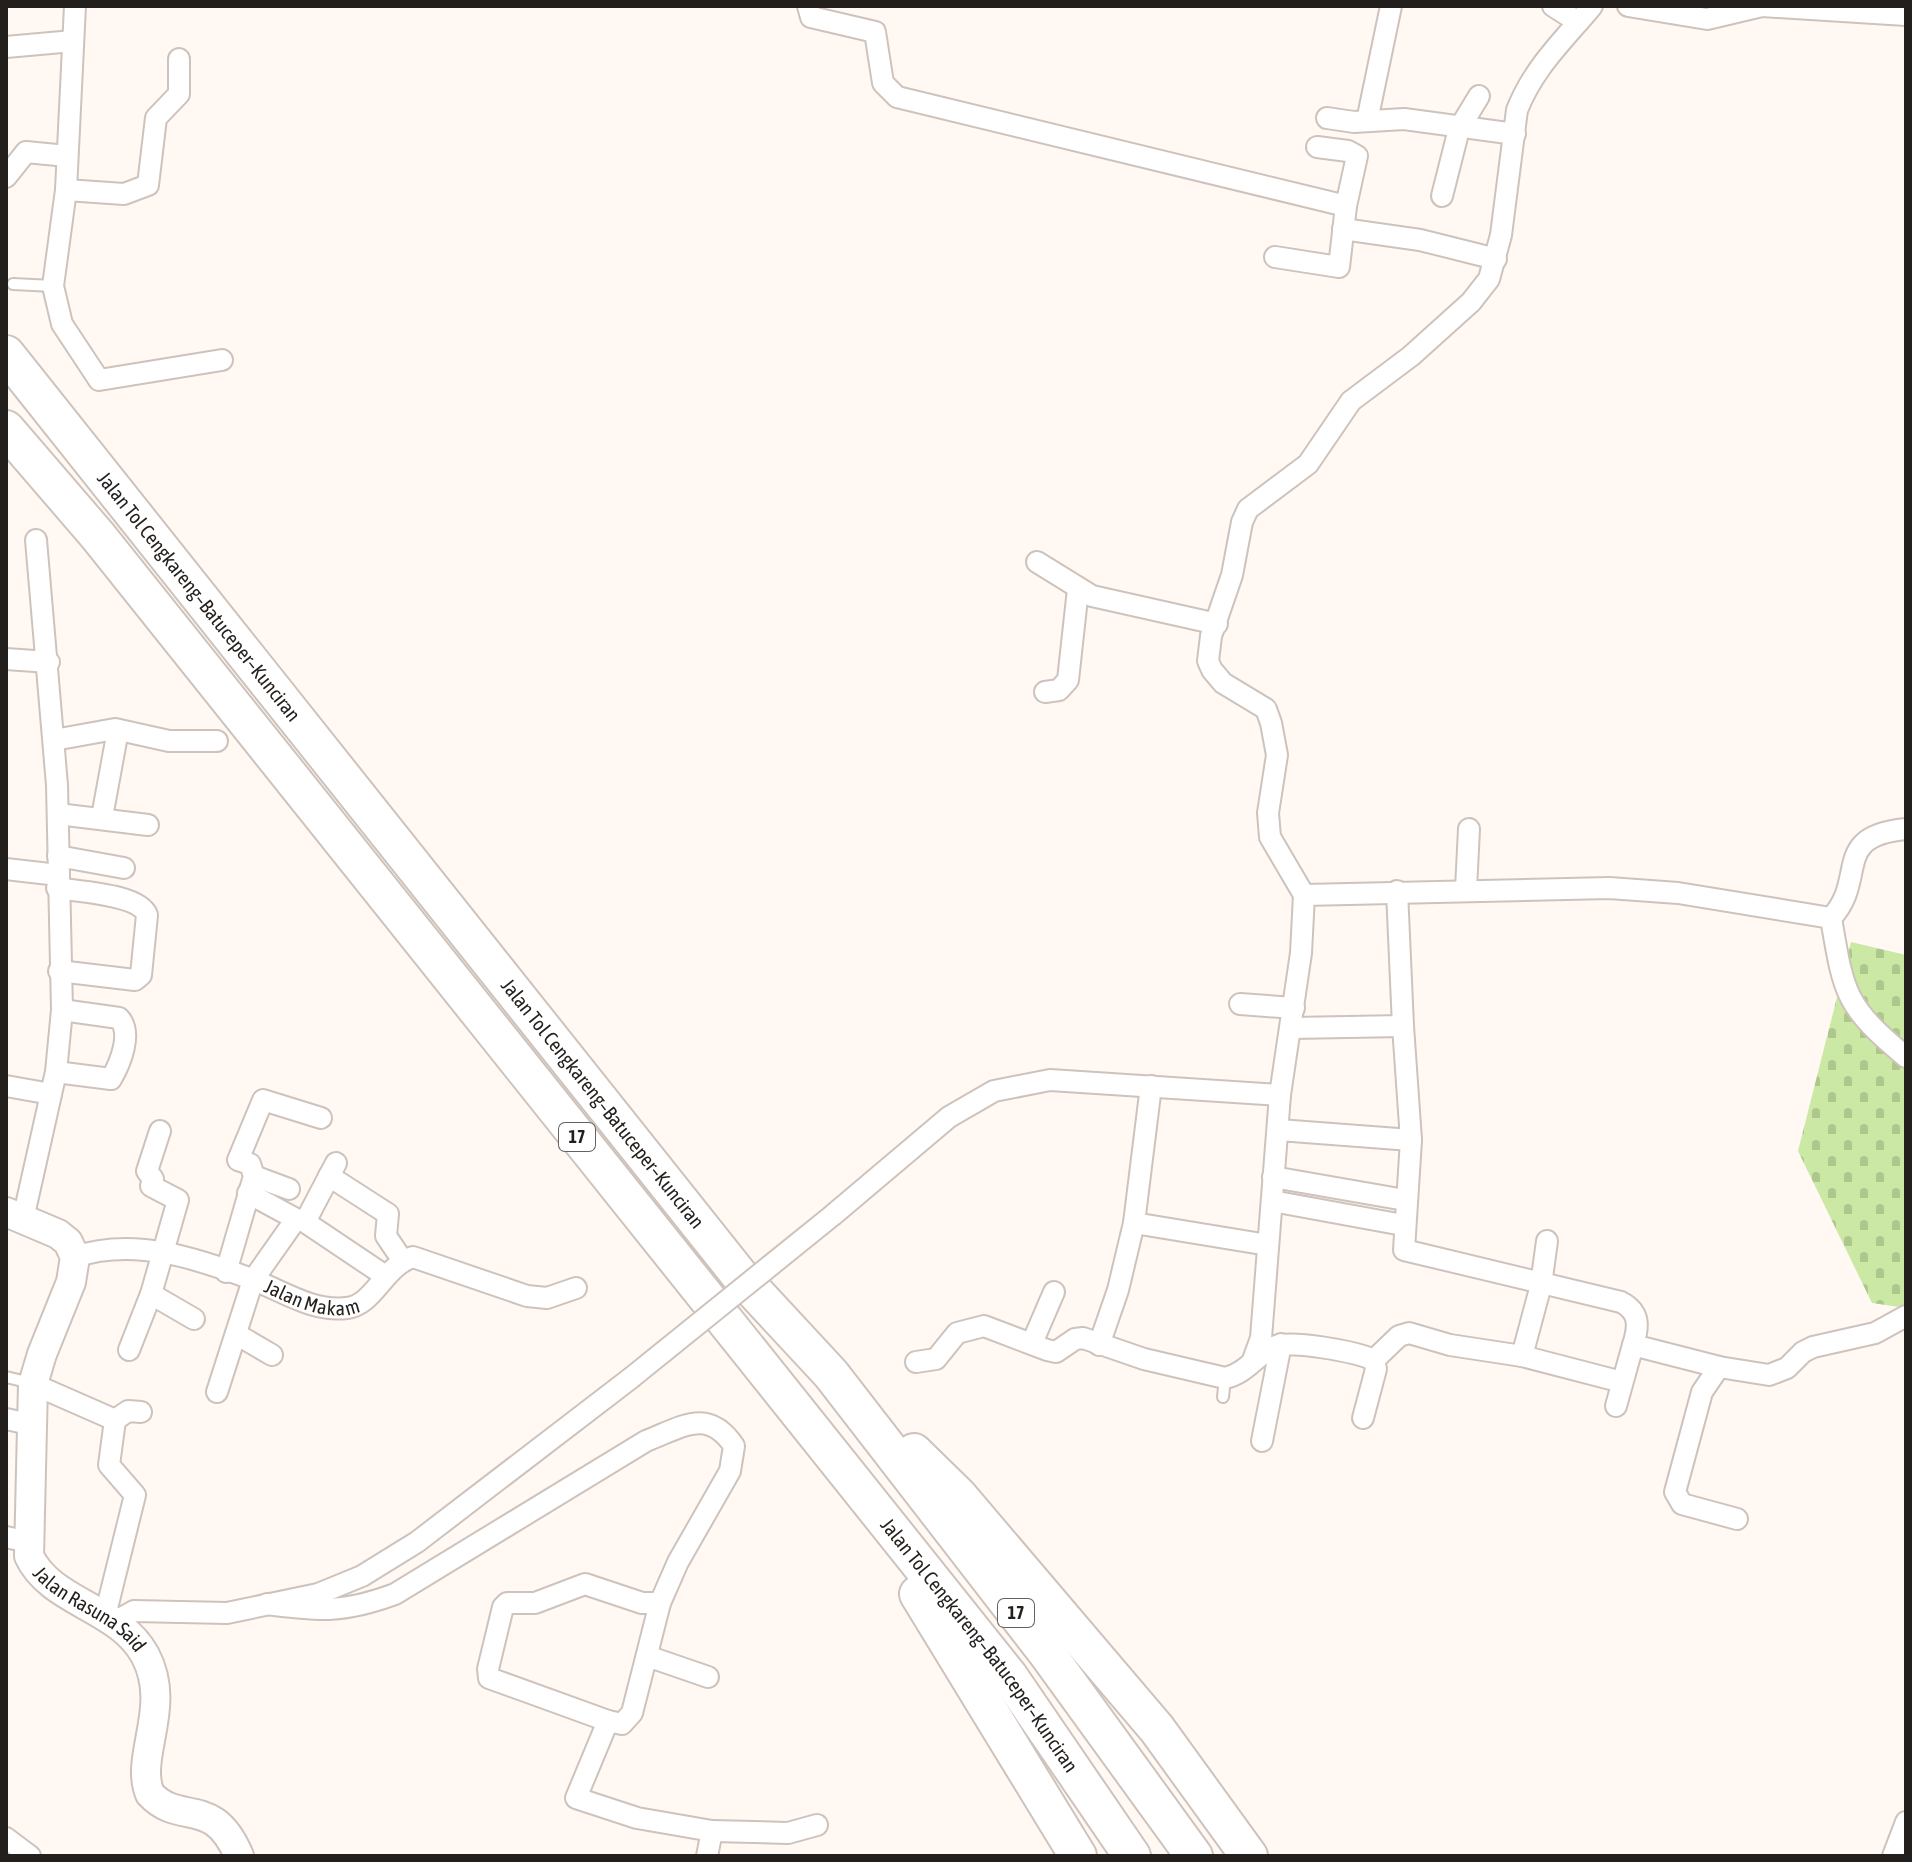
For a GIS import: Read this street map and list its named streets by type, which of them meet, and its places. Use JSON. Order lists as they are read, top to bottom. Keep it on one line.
{"streets":{"highway":["Jalan Tol Cengkareng–Batuceper–Kunciran","17"],"main road":["Jalan Rasuna Said"],"street":["Jalan Makam"]},"crossings":[["Jalan Makam","Jalan Rasuna Said"]]}
